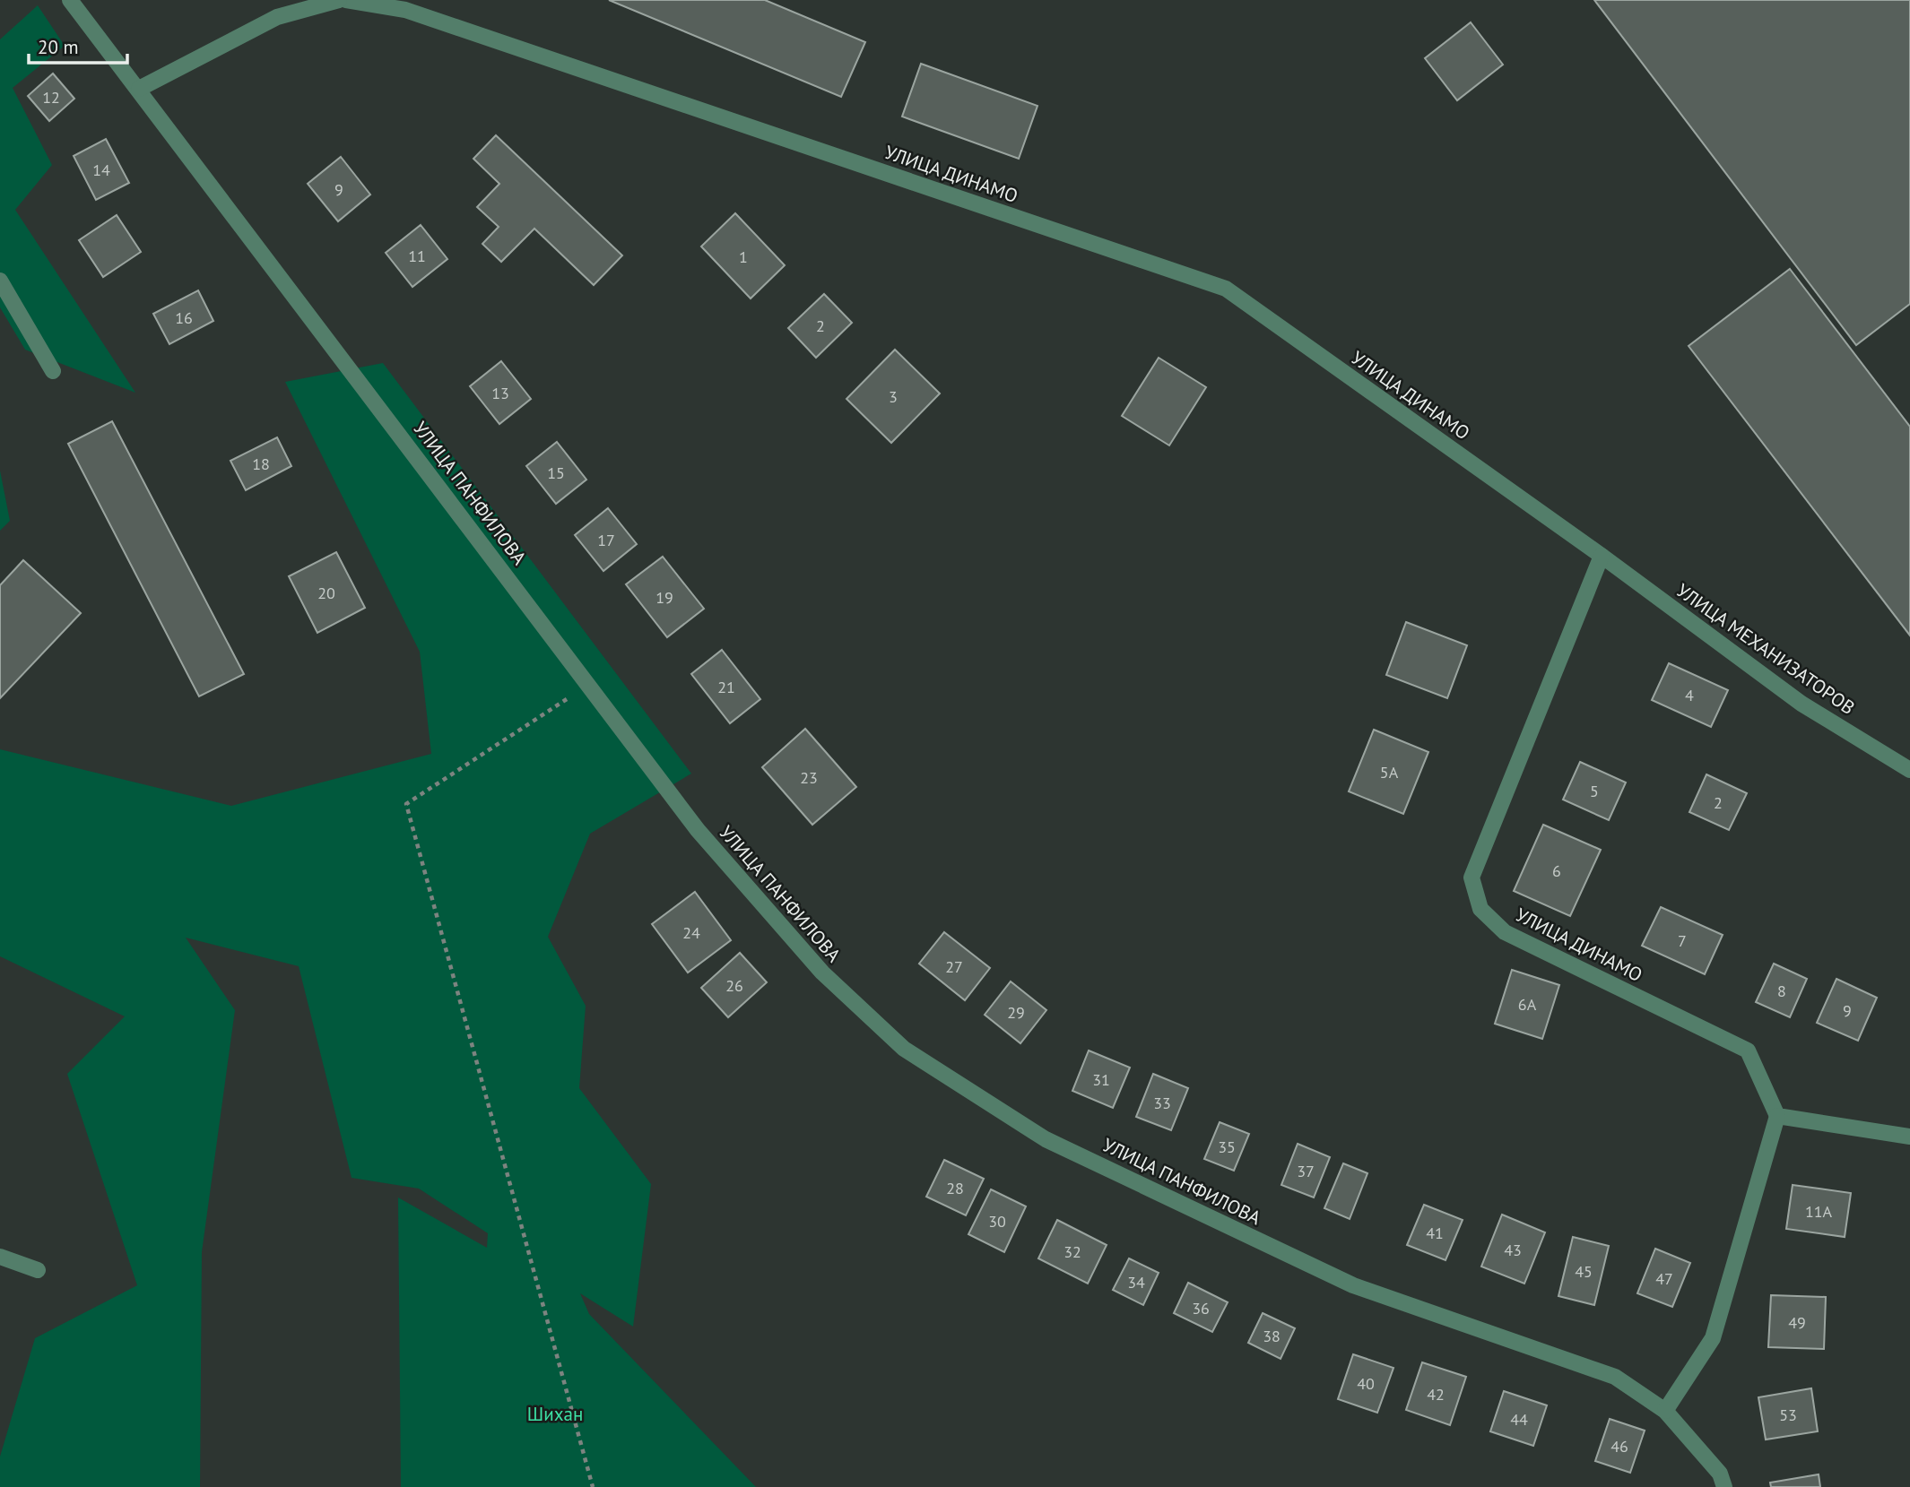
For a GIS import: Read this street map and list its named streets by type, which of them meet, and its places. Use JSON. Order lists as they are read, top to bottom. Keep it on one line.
{"streets":{"street":["УЛИЦА ДИНАМО","УЛИЦА ПАНФИЛОВА","УЛИЦА МЕХАНИЗАТОРОВ"]},"crossings":[["УЛИЦА ДИНАМО","УЛИЦА МЕХАНИЗАТОРОВ"]],"parks":["Шихан"],"house_numbers":["12","14","9","11","1","16","2","13","3","18","15","17","20","19","21","4","5А","23","5","2","6","24","7","27","26","8","6А","9","29","31","33","35","37","28","11А","30","41","43","32","45","47","34","36","49","38","40","42","53","44","46"],"scale_bar":"20 m"}
